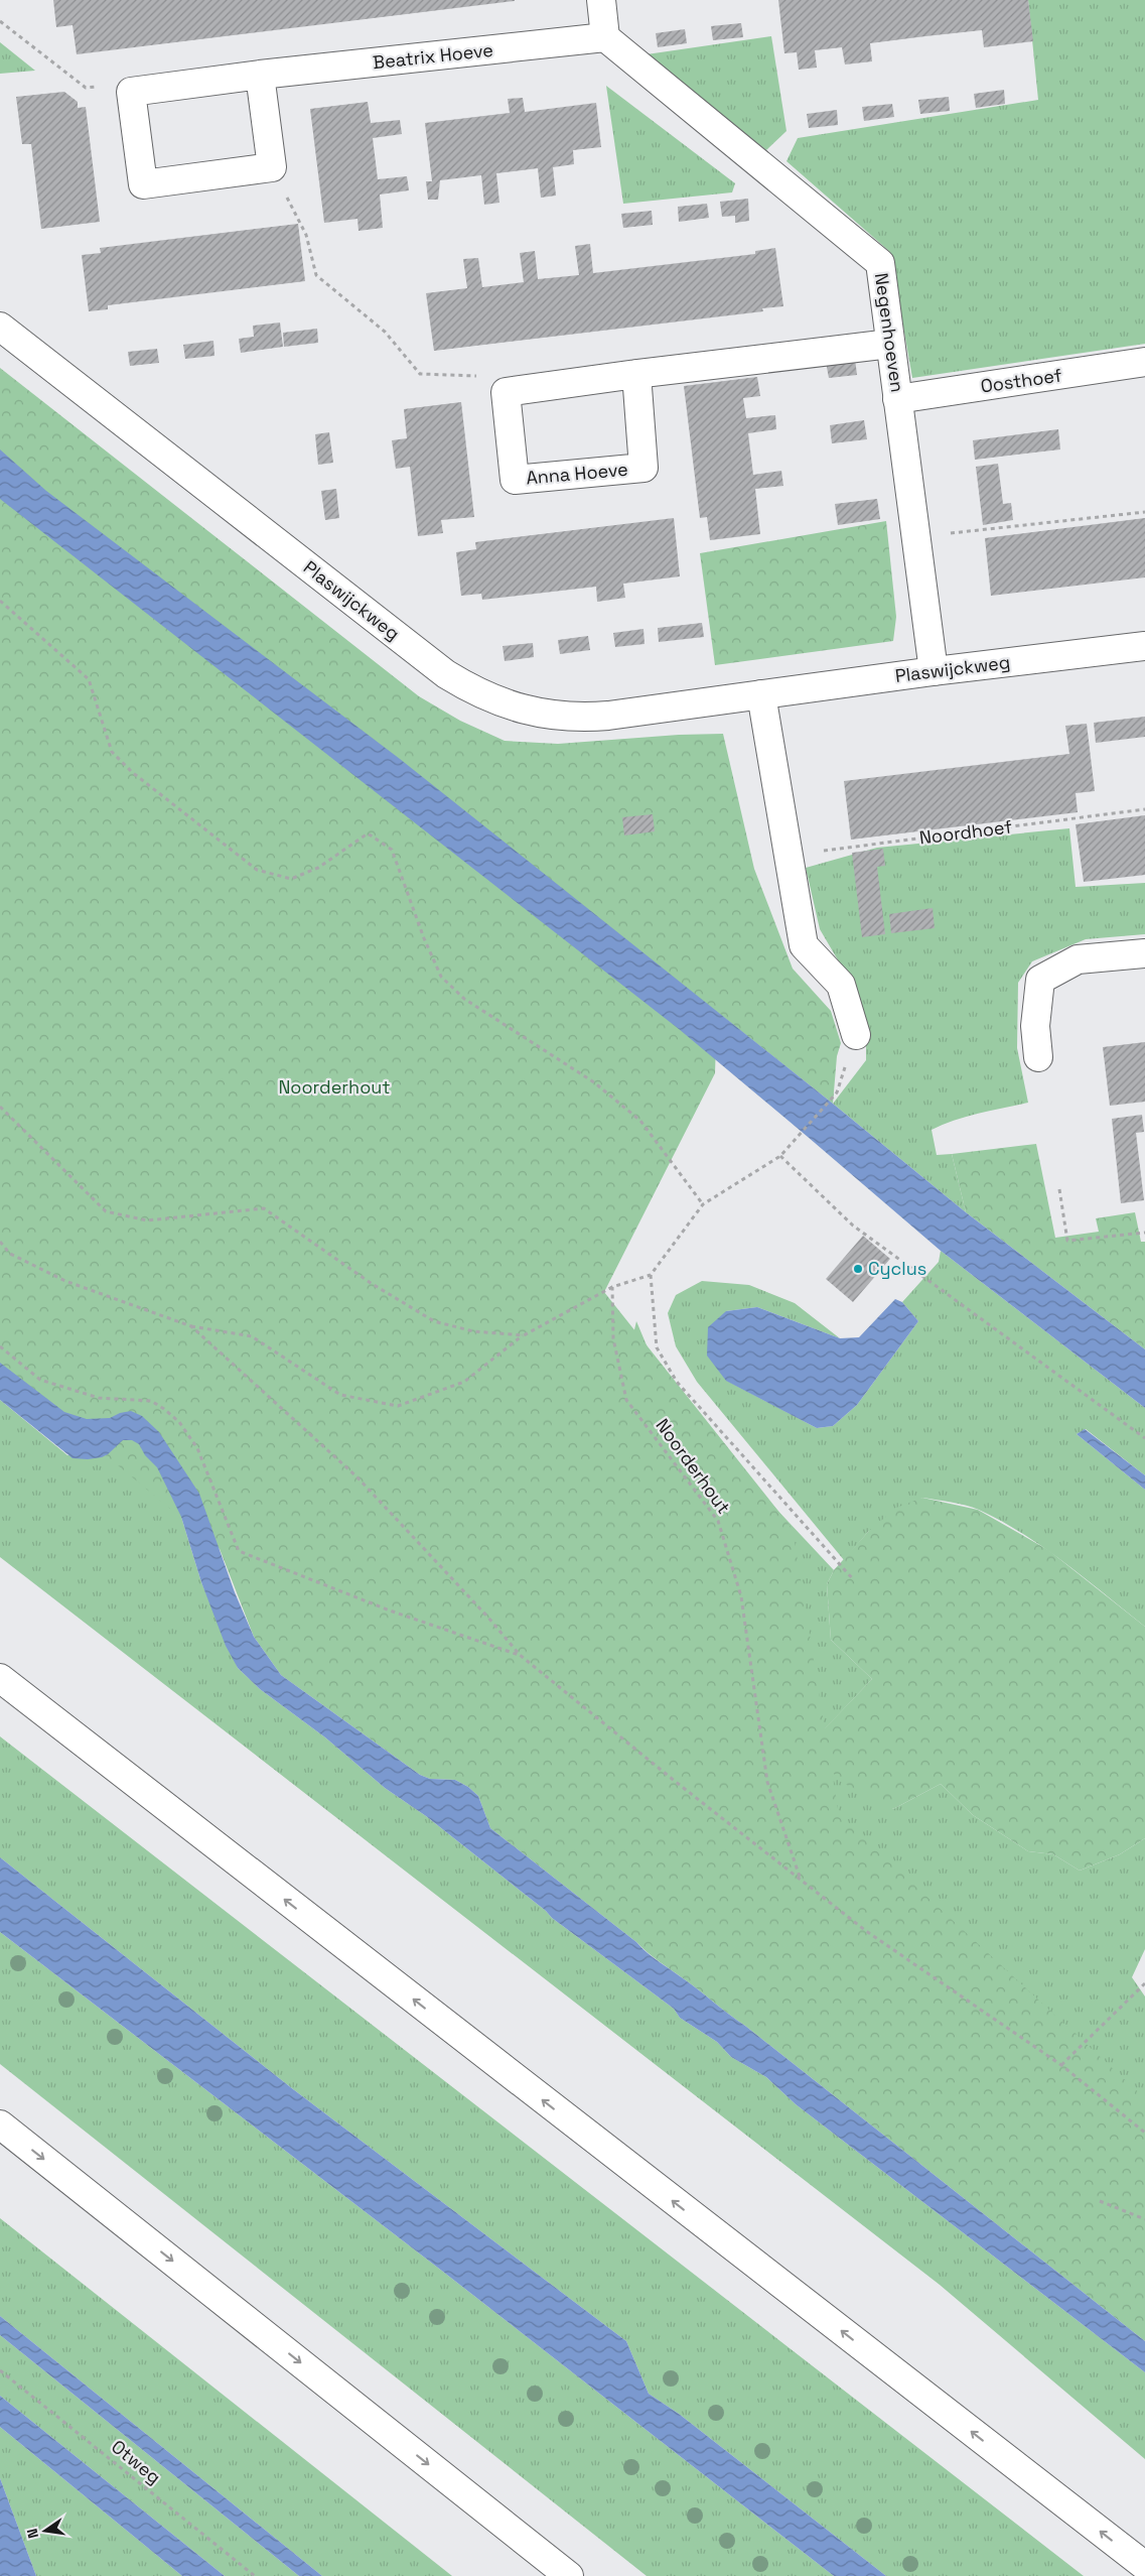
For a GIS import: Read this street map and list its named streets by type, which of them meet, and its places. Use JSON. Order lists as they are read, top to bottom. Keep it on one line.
{"streets":{"main road":["Beatrix Hoeve","Negenhoeven","Oosthoef","Anna Hoeve","Plaswijckweg"],"path":["Noordhoef","Noorderhout","Otweg"]},"crossings":[["Beatrix Hoeve","Negenhoeven"],["Negenhoeven","Oosthoef"],["Negenhoeven","Plaswijckweg"]],"parks":["Noorderhout"],"places":["Cyclus"],"north":"left"}
